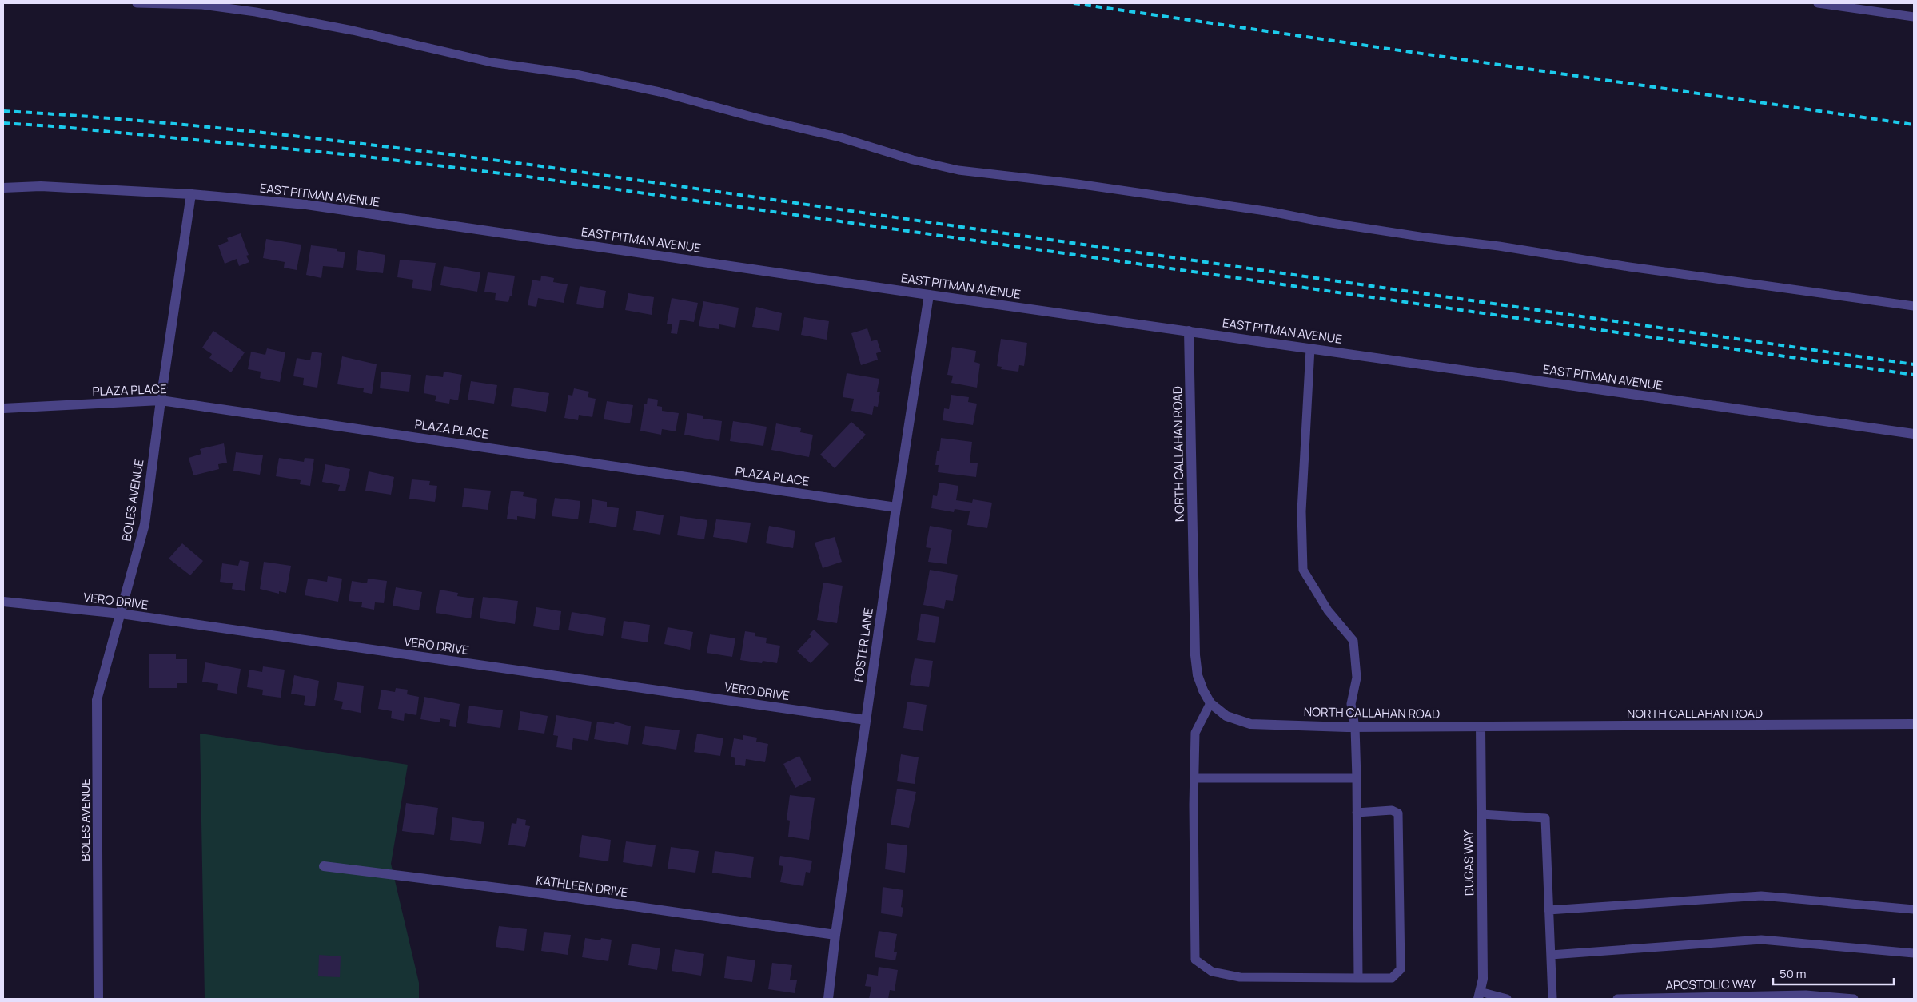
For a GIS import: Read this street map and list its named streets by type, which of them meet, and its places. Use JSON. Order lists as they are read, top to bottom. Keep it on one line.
{"streets":{"street":["EAST PITMAN AVENUE","PLAZA PLACE","NORTH CALLAHAN ROAD","BOLES AVENUE","VERO DRIVE","FOSTER LANE","DUGAS WAY","KATHLEEN DRIVE"],"lane":["APOSTOLIC WAY"]},"crossings":[["EAST PITMAN AVENUE","NORTH CALLAHAN ROAD"],["EAST PITMAN AVENUE","BOLES AVENUE"],["EAST PITMAN AVENUE","FOSTER LANE"],["PLAZA PLACE","BOLES AVENUE"],["PLAZA PLACE","FOSTER LANE"],["NORTH CALLAHAN ROAD","DUGAS WAY"],["BOLES AVENUE","VERO DRIVE"],["VERO DRIVE","FOSTER LANE"],["FOSTER LANE","KATHLEEN DRIVE"]],"scale_bar":"50 m"}
